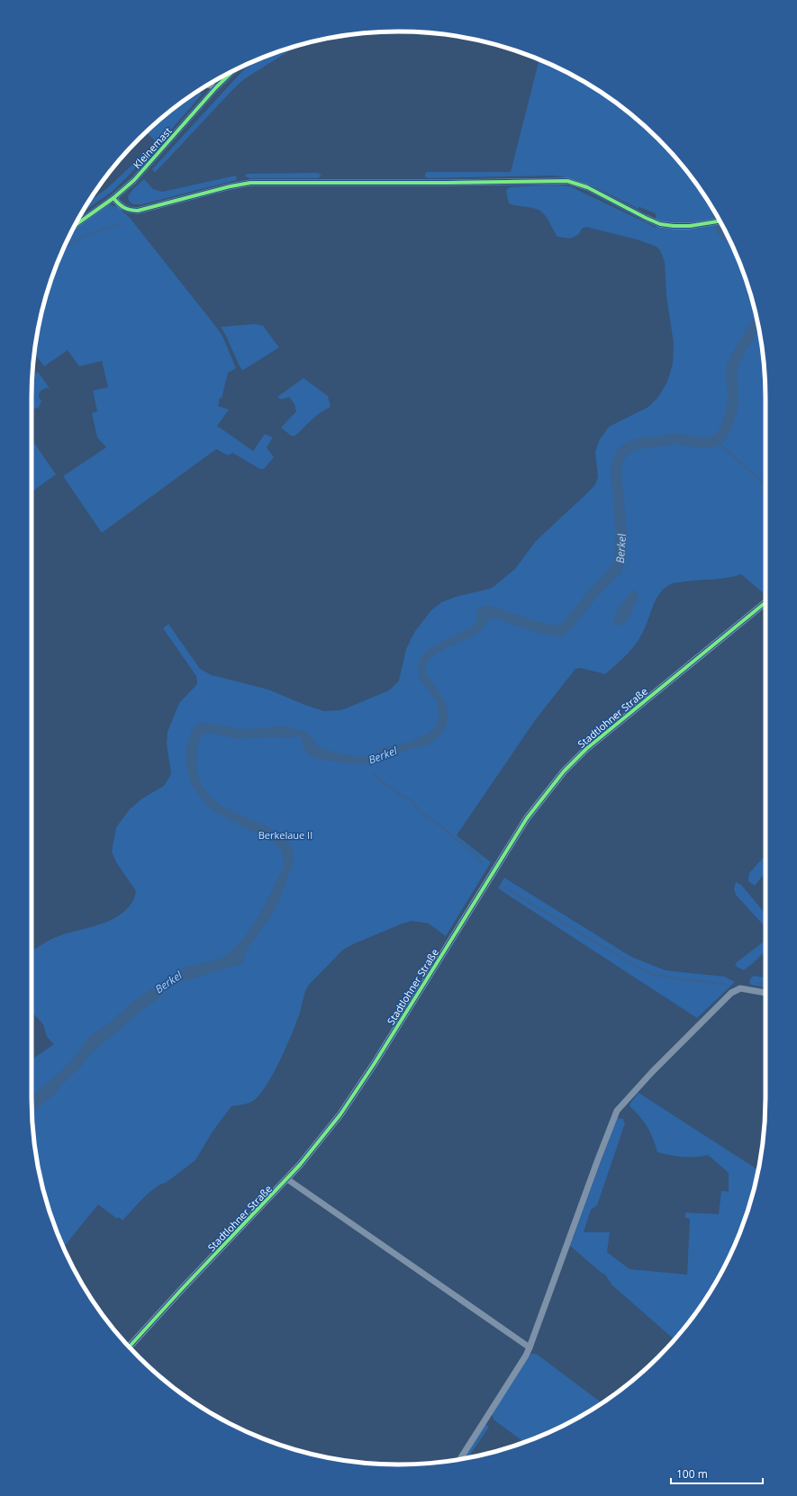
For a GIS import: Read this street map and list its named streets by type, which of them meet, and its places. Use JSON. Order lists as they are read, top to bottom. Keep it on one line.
{"streets":{"street":["Kleinemast","Stadtlohner Straße"]},"water":["Berkel"],"parks":["Berkelaue II"],"scale_bar":"100 m"}
